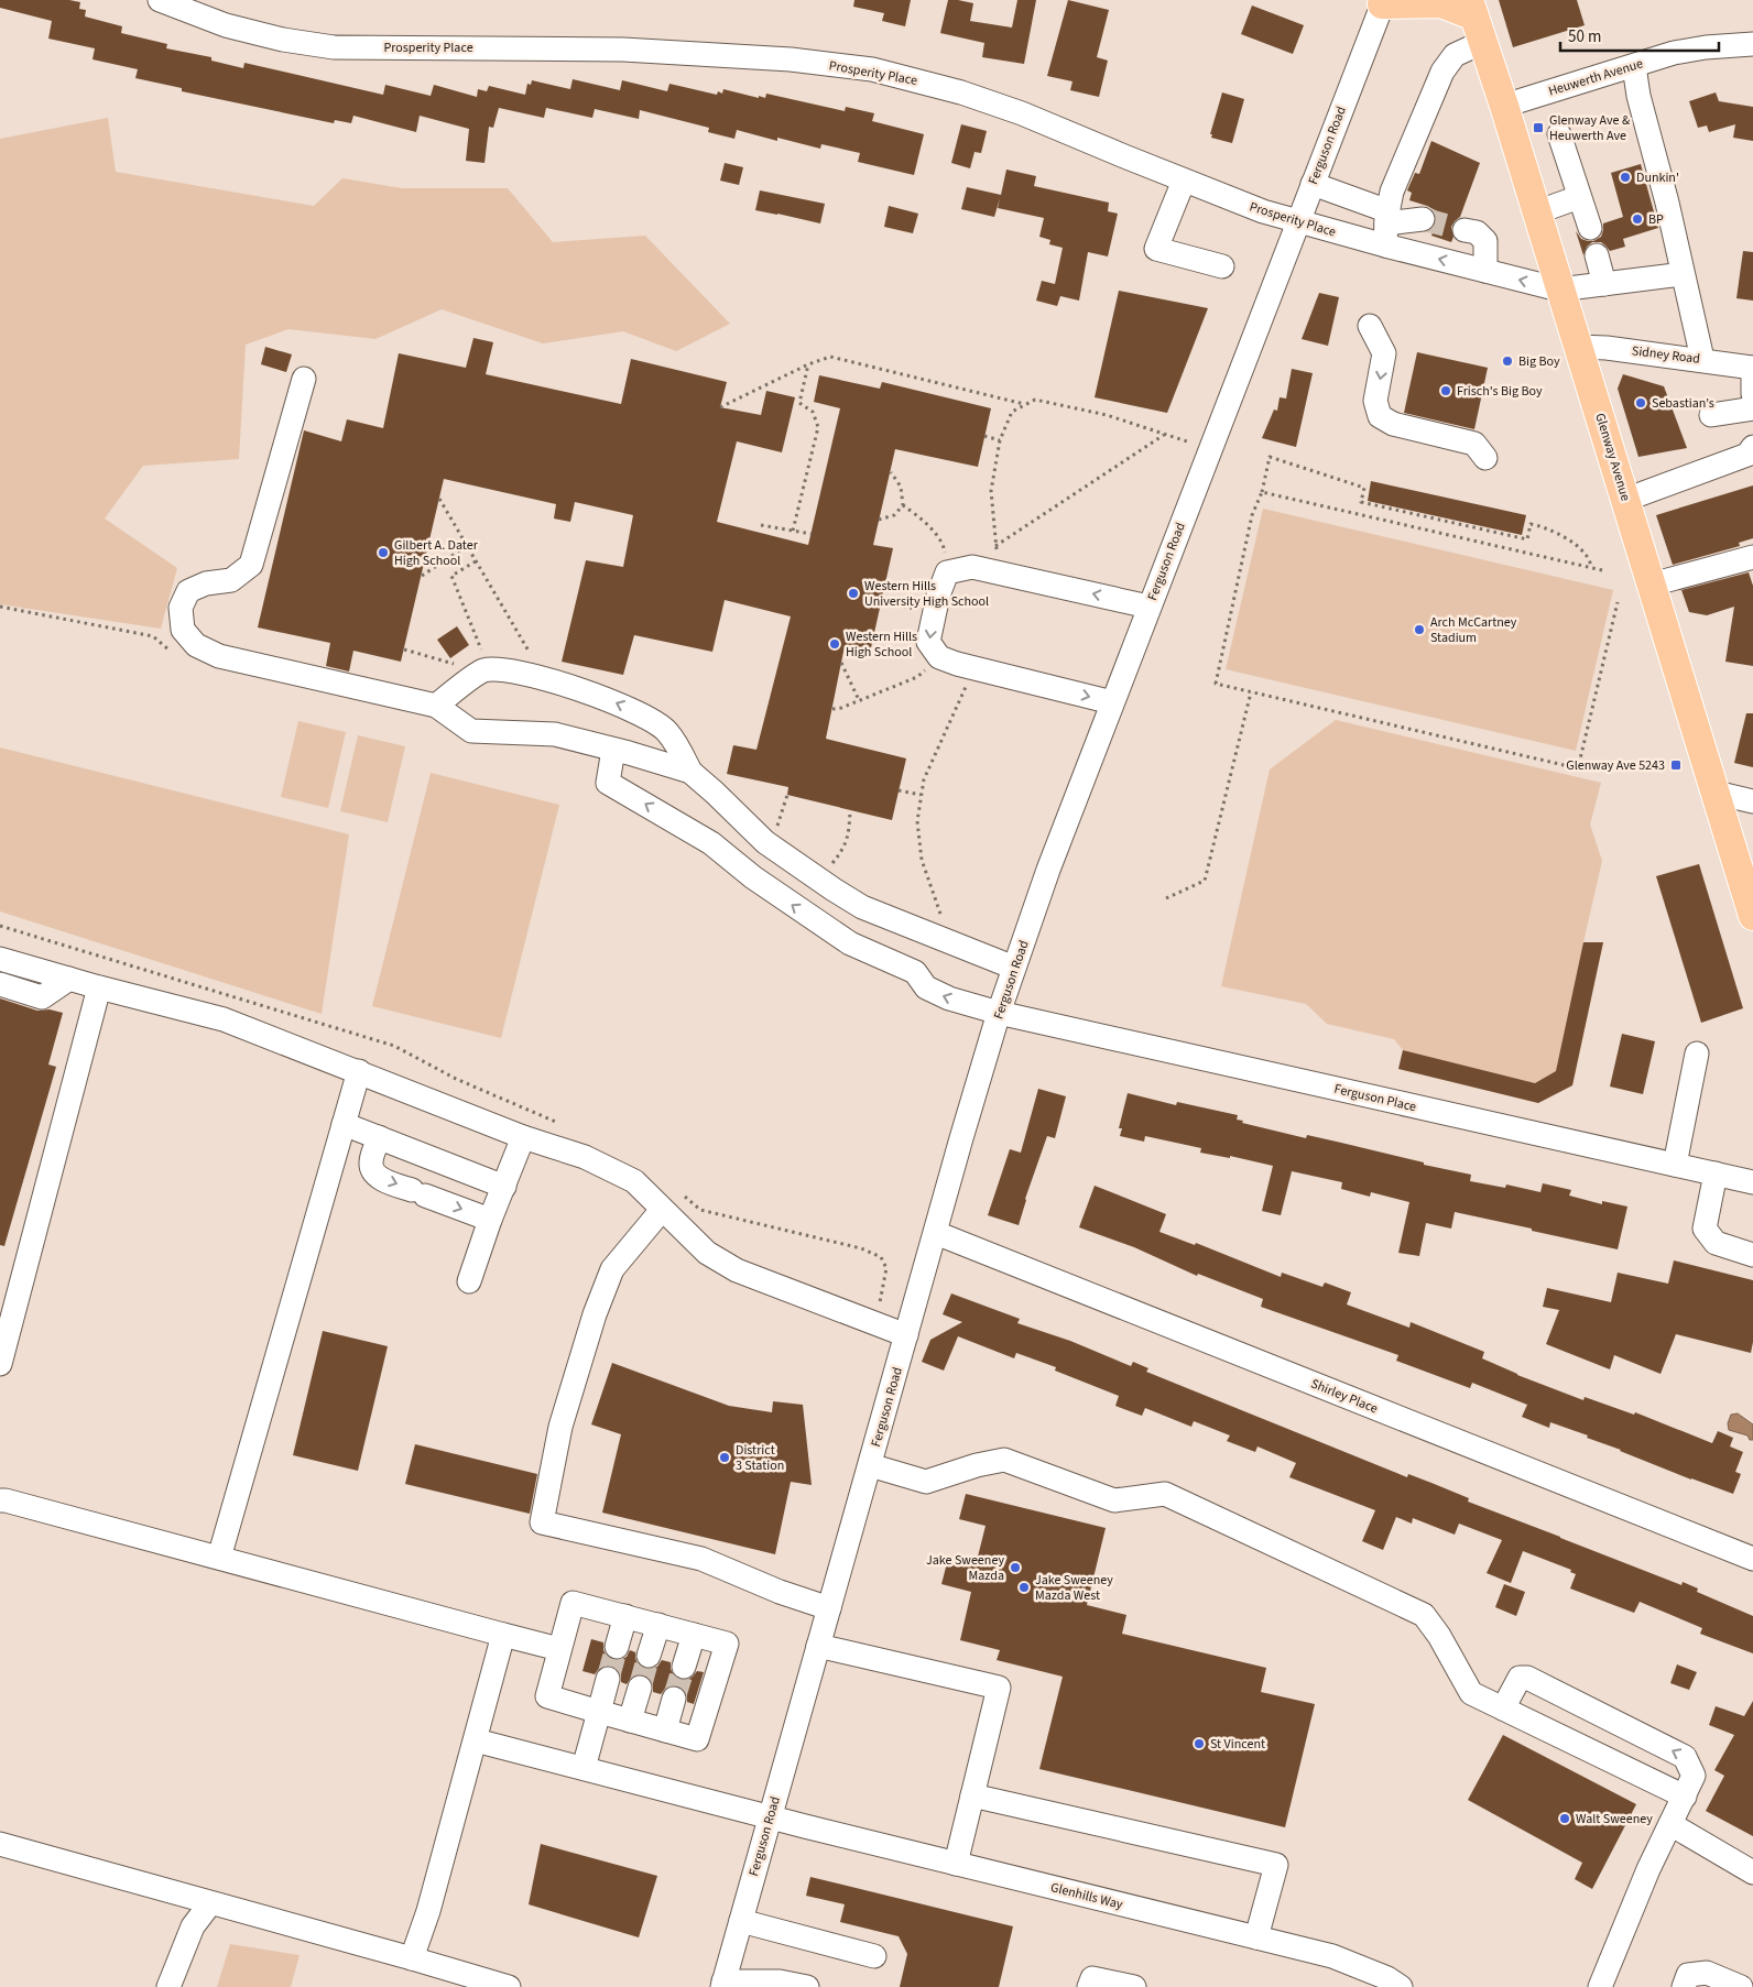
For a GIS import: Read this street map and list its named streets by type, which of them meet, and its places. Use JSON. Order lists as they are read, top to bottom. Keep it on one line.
{"streets":{"main road":["Glenway Avenue"],"street":["Prosperity Place","Heuwerth Avenue","Ferguson Road","Sidney Road","Ferguson Place","Shirley Place","Glenhills Way"]},"crossings":[["Prosperity Place","Ferguson Road"],["Prosperity Place","Glenway Avenue"],["Heuwerth Avenue","Glenway Avenue"],["Ferguson Road","Ferguson Place"],["Ferguson Road","Shirley Place"],["Ferguson Road","Glenhills Way"],["Sidney Road","Glenway Avenue"]],"places":{"transit":["Glenway Ave & Heuwerth Ave","Glenway Ave 5243"],"other":["Dunkin'","BP","Big Boy","Frisch's Big Boy","Sebastian’s","Gilbert A. Dater High School","Western Hills University High School","Arch McCartney Stadium","Western Hills High School","District 3 Station","Jake Sweeney Mazda","Jake Sweeney Mazda West","St Vincent","Walt Sweeney"]},"scale_bar":"50 m"}
